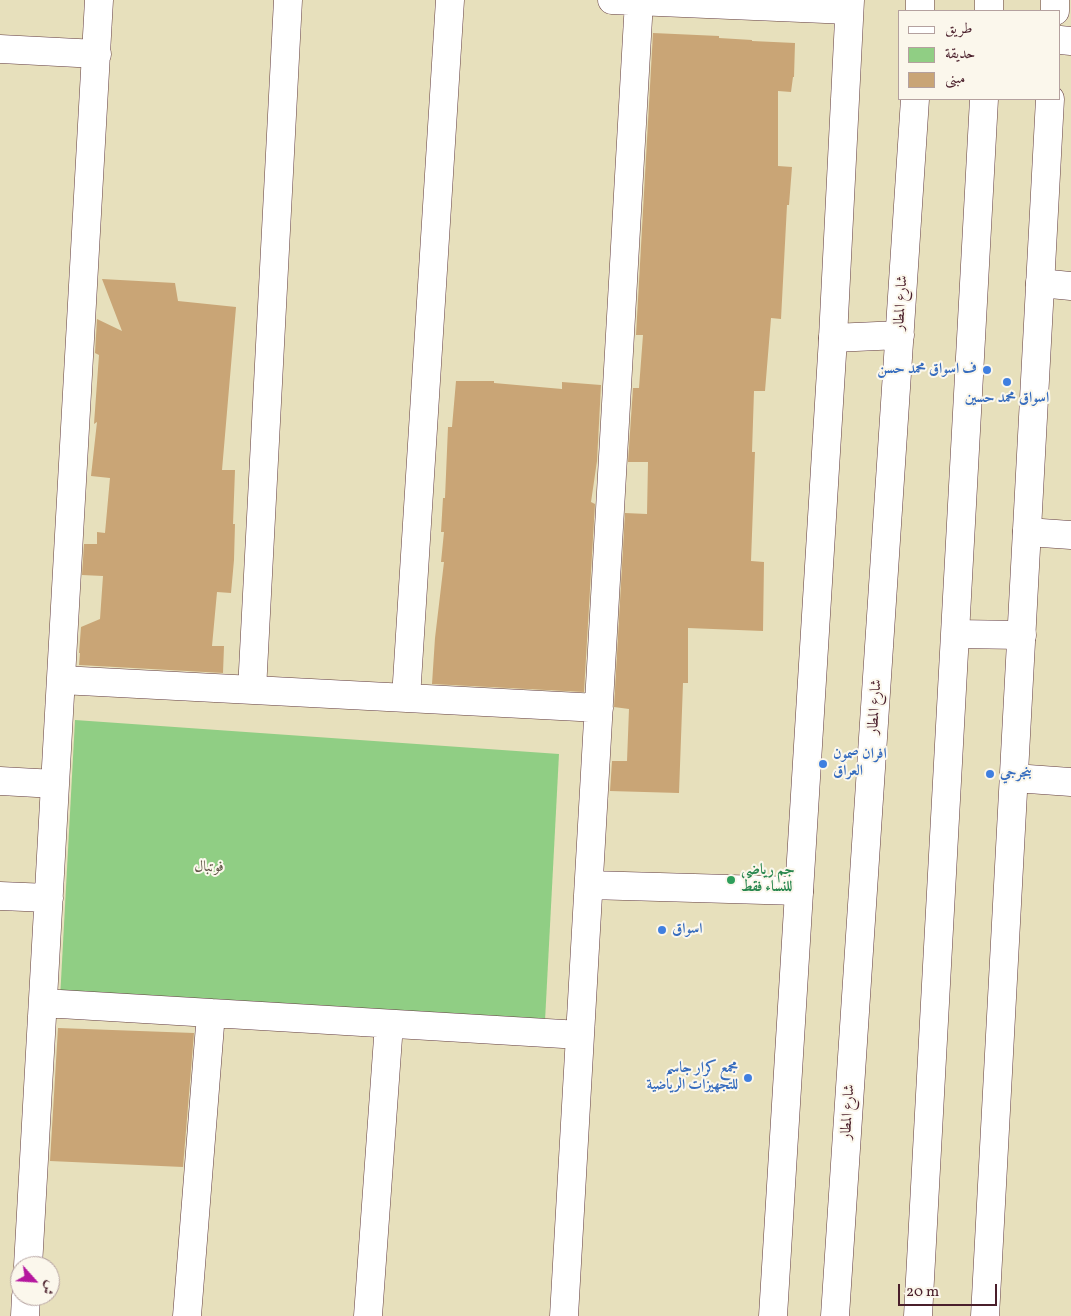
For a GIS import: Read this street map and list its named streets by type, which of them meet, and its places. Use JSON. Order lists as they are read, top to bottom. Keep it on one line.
{"streets":{"street":["شارع المطار"]},"parks":["فوتبال"],"places":["ف اسواق محمد حسن","اسواق محمد حسين","افران صمون العراق","بنجرجي","جم رياضي للنساء فقط","اسواق","مجمع كرار جاسم للتجهيزات الرياضية"],"legend":["طريق","حديقة","مبنى"],"scale_bar":"20 m","north":"bottom right"}
